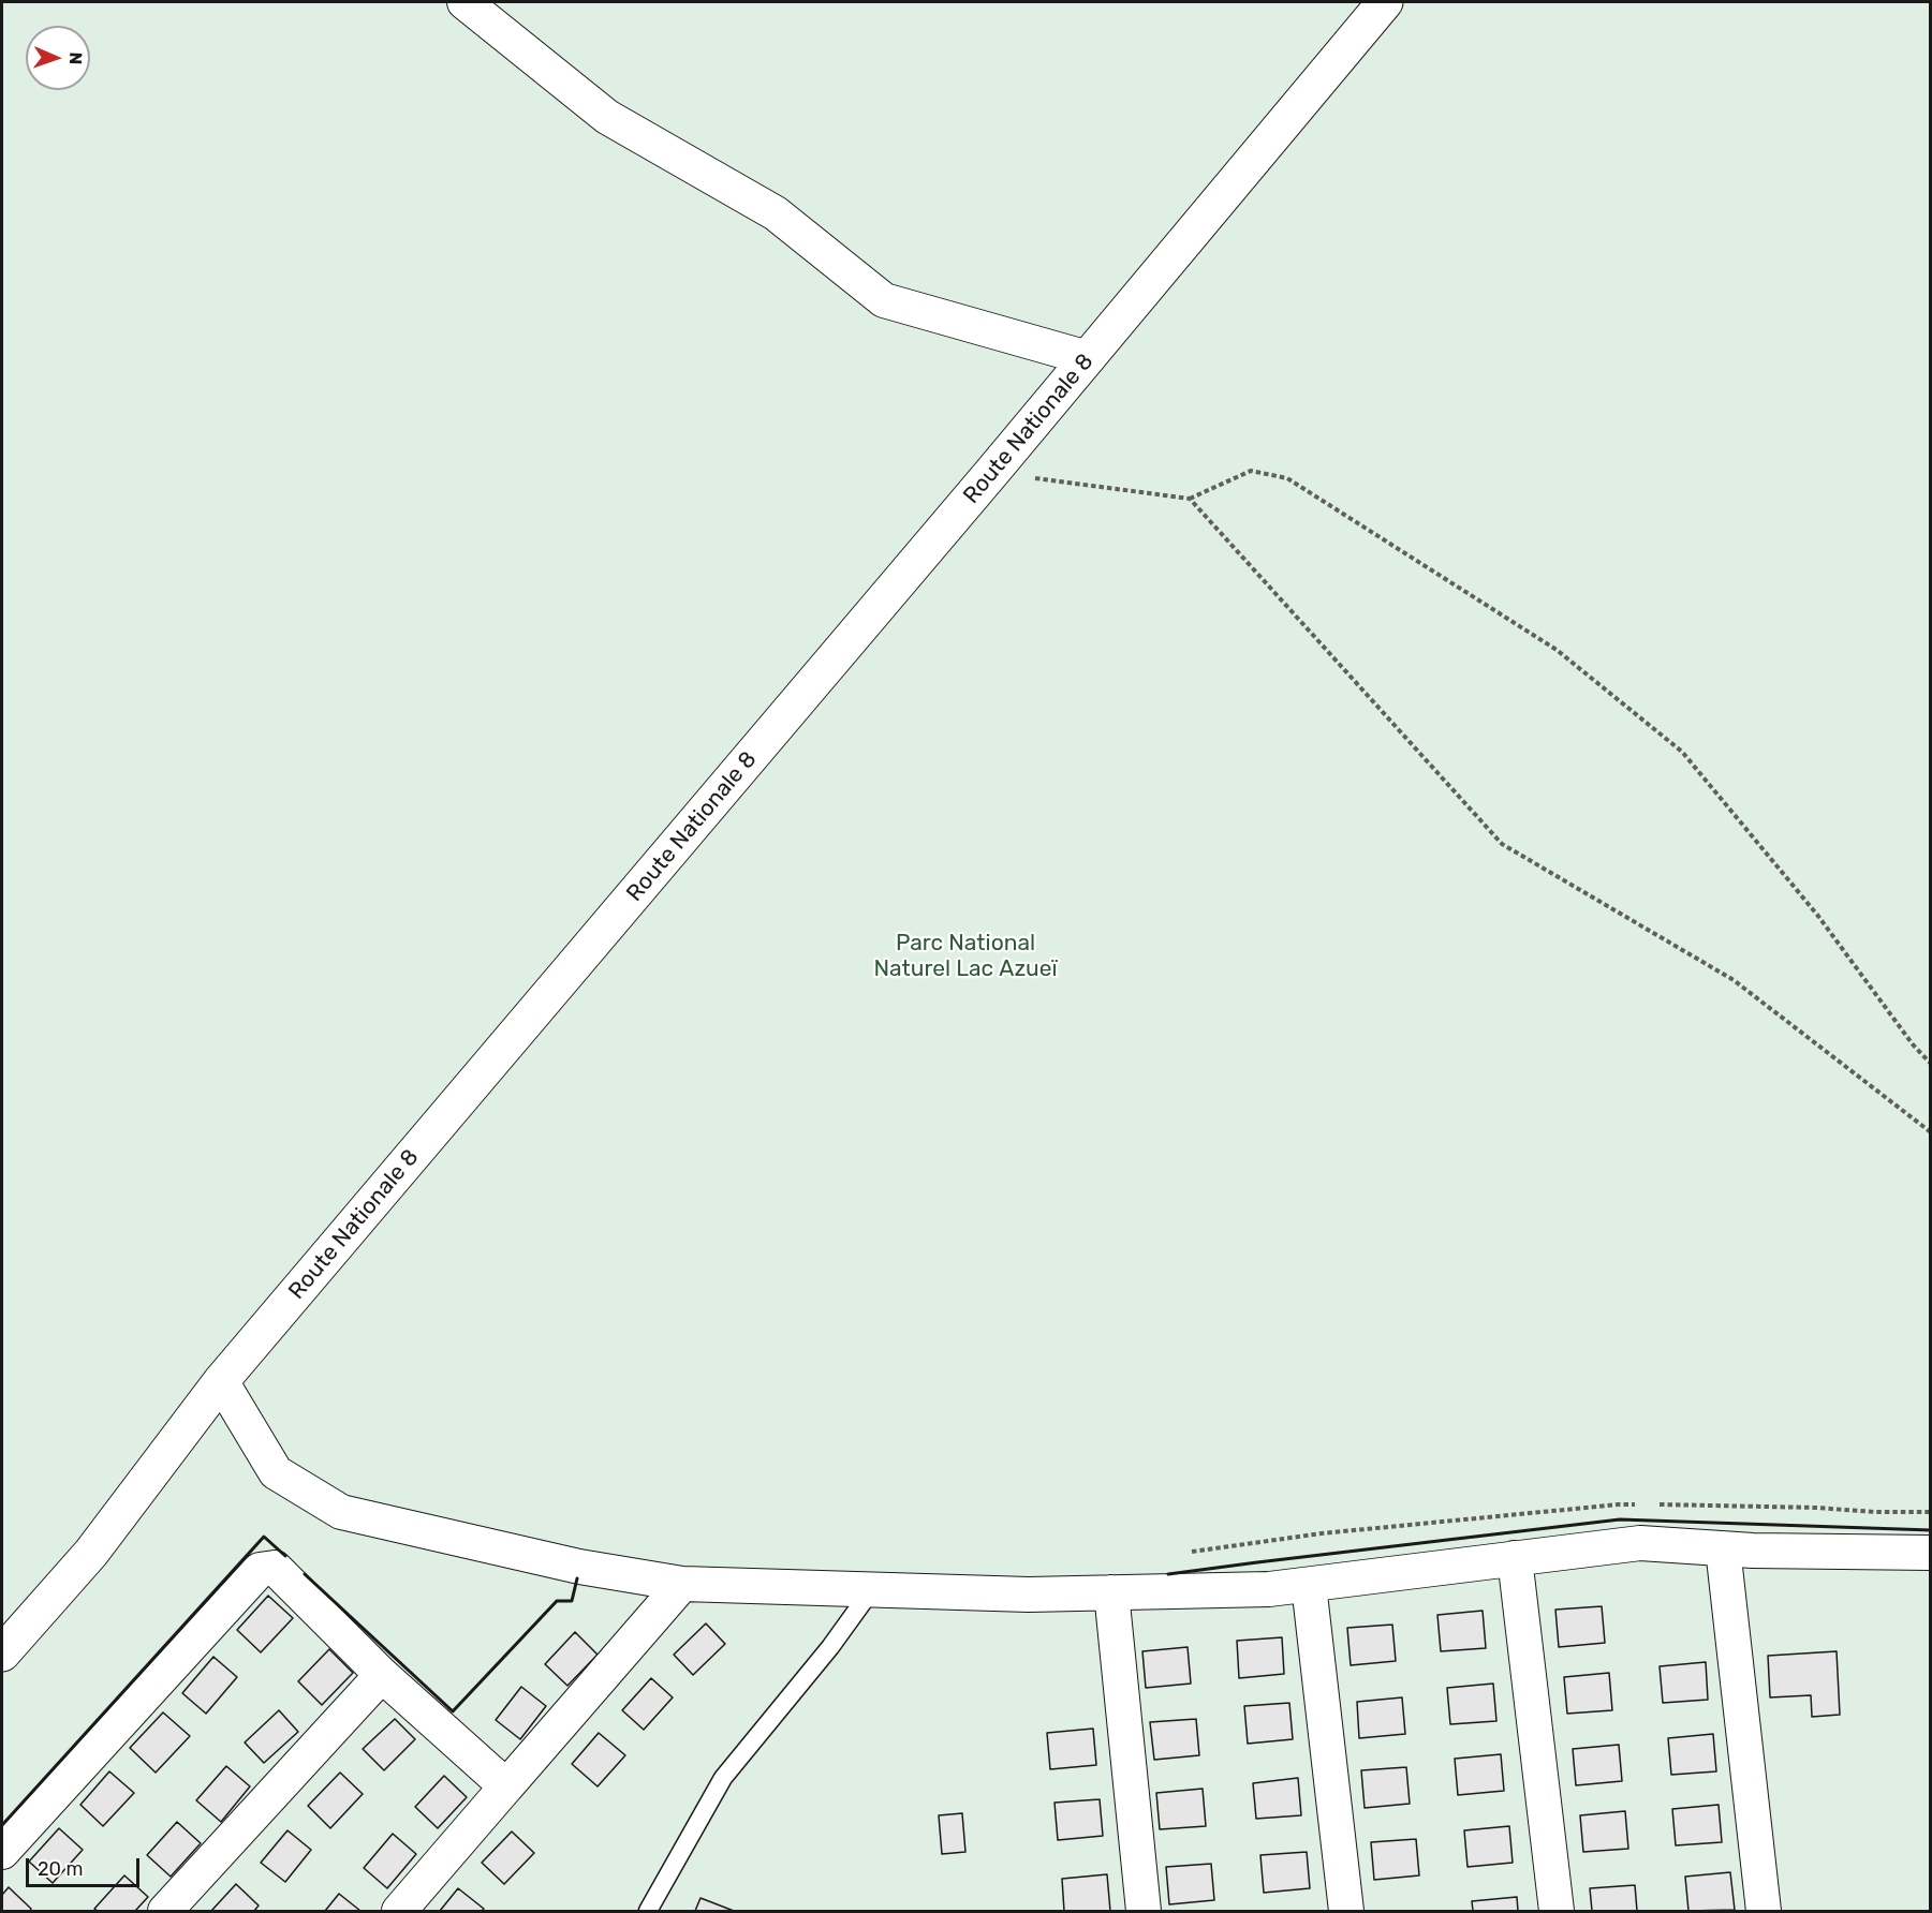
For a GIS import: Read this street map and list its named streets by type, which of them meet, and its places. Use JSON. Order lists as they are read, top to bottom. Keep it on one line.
{"streets":{"main road":["Route Nationale 8"]},"parks":["Parc National Naturel Lac Azueï"],"scale_bar":"20 m","north":"right"}
